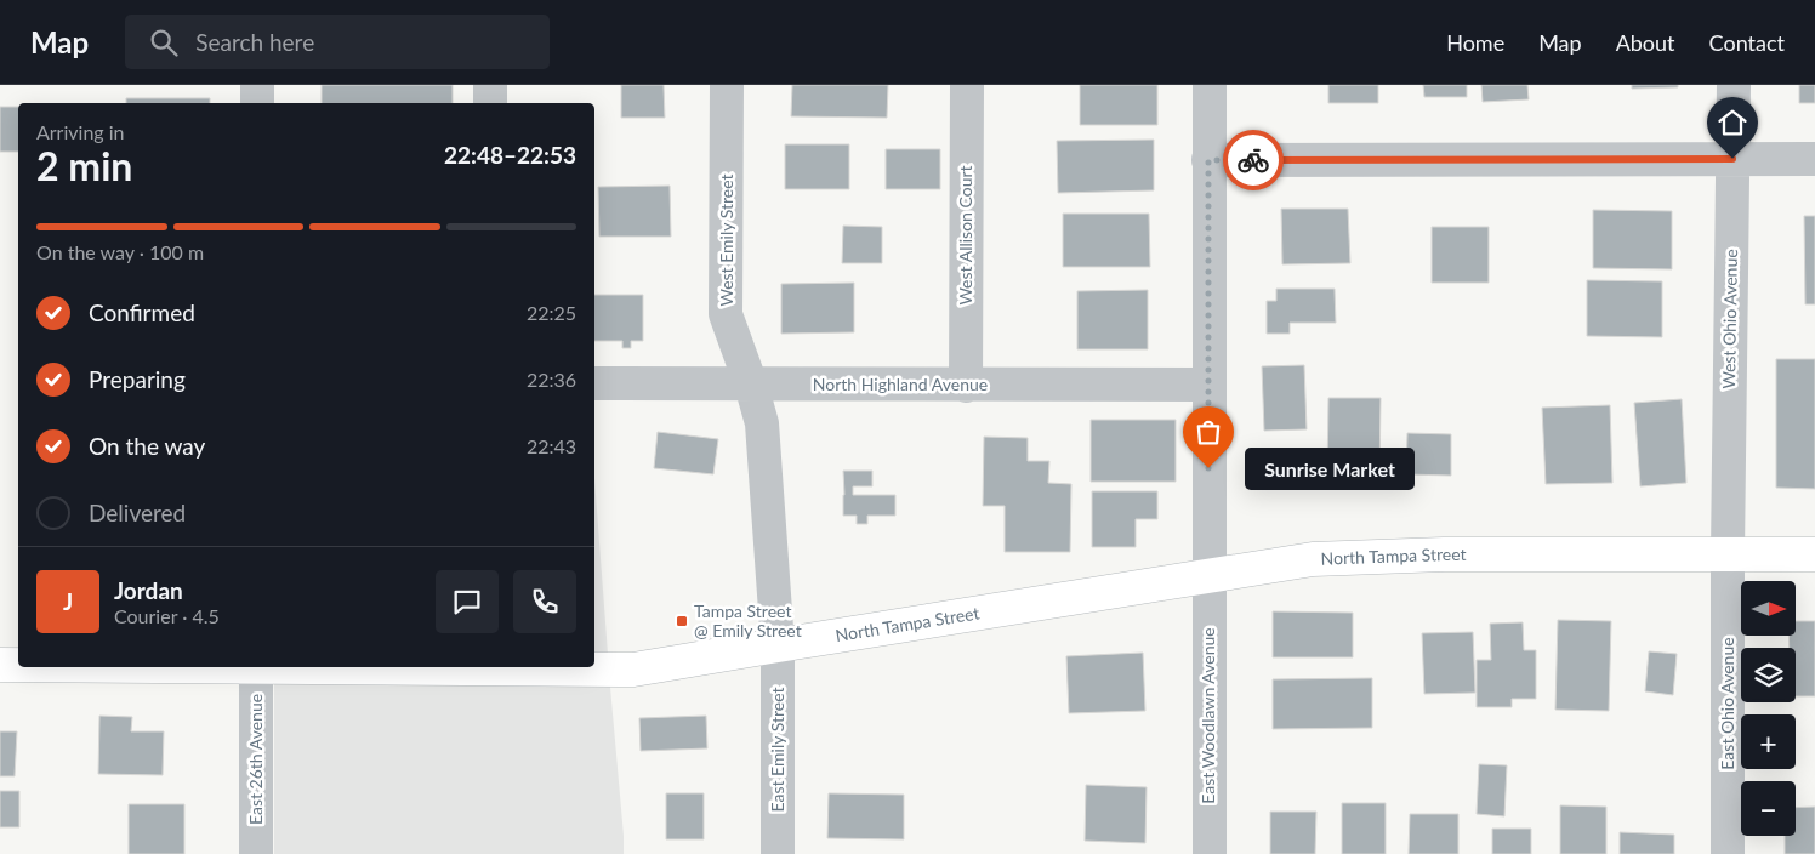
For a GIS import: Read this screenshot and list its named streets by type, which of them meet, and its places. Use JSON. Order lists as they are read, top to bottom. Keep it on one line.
{"streets":{"main road":["North Tampa Street"],"street":["West Allison Court","West Emily Street","West Ohio Avenue","North Highland Avenue","East Ohio Avenue","East Woodlawn Avenue","East Emily Street","East 26th Avenue"]},"crossings":[["West Allison Court","North Highland Avenue"],["West Emily Street","North Highland Avenue"],["West Emily Street","North Tampa Street"],["West Emily Street","East Emily Street"],["West Ohio Avenue","North Tampa Street"],["West Ohio Avenue","East Ohio Avenue"],["North Highland Avenue","East Woodlawn Avenue"],["North Tampa Street","East Ohio Avenue"],["North Tampa Street","East Woodlawn Avenue"],["North Tampa Street","East Emily Street"]],"places":{"other":["Sunrise Market"],"transit":["Tampa Street @ Emily Street"]},"north":"right","page":{"header":"Map","search":"Search here","nav":["Home","Map","About","Contact"],"heading":["2 min","Arriving in","22:48–22:53"],"panel":["Jordan","Courier · 4.5"],"bar":"On the way · 100 m","list":[["Confirmed","22:25"],["Preparing","22:36"],["On the way","22:43"],"Delivered"],"bubble":"Sunrise Market","round":"J","map_buttons":["+","−"]}}
